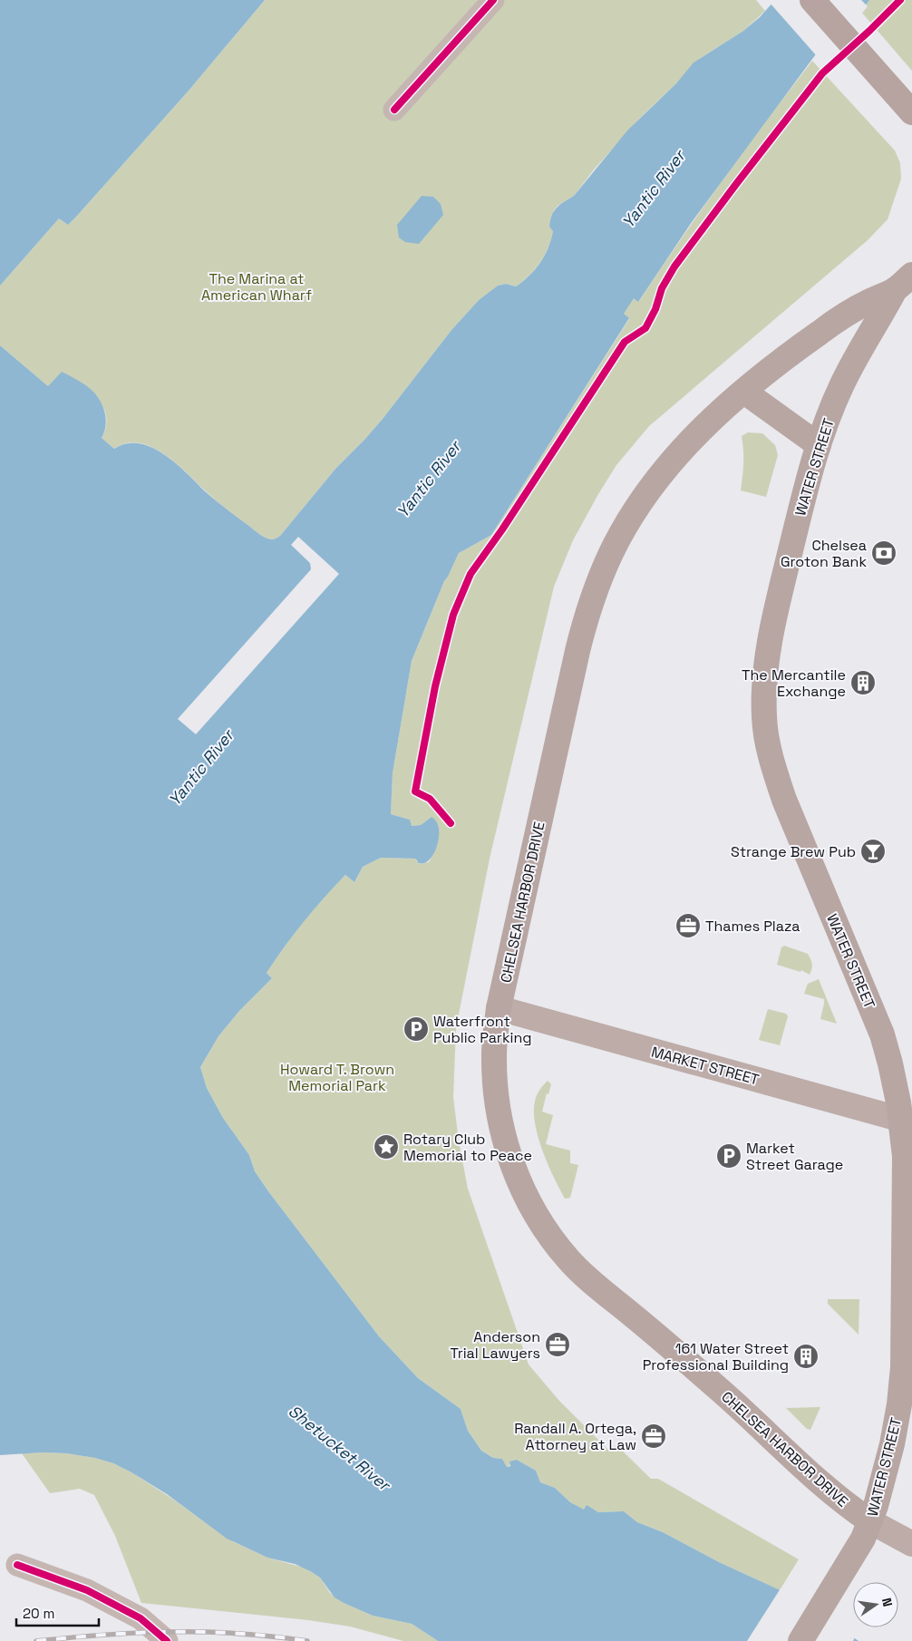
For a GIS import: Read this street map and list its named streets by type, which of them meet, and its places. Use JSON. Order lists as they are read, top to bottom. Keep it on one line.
{"streets":{"highway":["WATER STREET","CHELSEA HARBOR DRIVE"],"main road":["MARKET STREET"]},"crossings":[["WATER STREET","CHELSEA HARBOR DRIVE"],["WATER STREET","MARKET STREET"],["CHELSEA HARBOR DRIVE","MARKET STREET"]],"water":["Yantic River","Shetucket River"],"parks":["The Marina at American Wharf","Howard T. Brown Memorial Park"],"places":{"bank":["Chelsea Groton Bank"],"building":["The Mercantile Exchange","161 Water Street Professional Building"],"bar":["Strange Brew Pub"],"office":["Thames Plaza","Anderson Trial Lawyers","Randall A. Ortega, Attorney at Law"],"parking":["Waterfront Public Parking","Market Street Garage"],"place":["Rotary Club Memorial to Peace"]},"scale_bar":"20 m","north":"right"}
